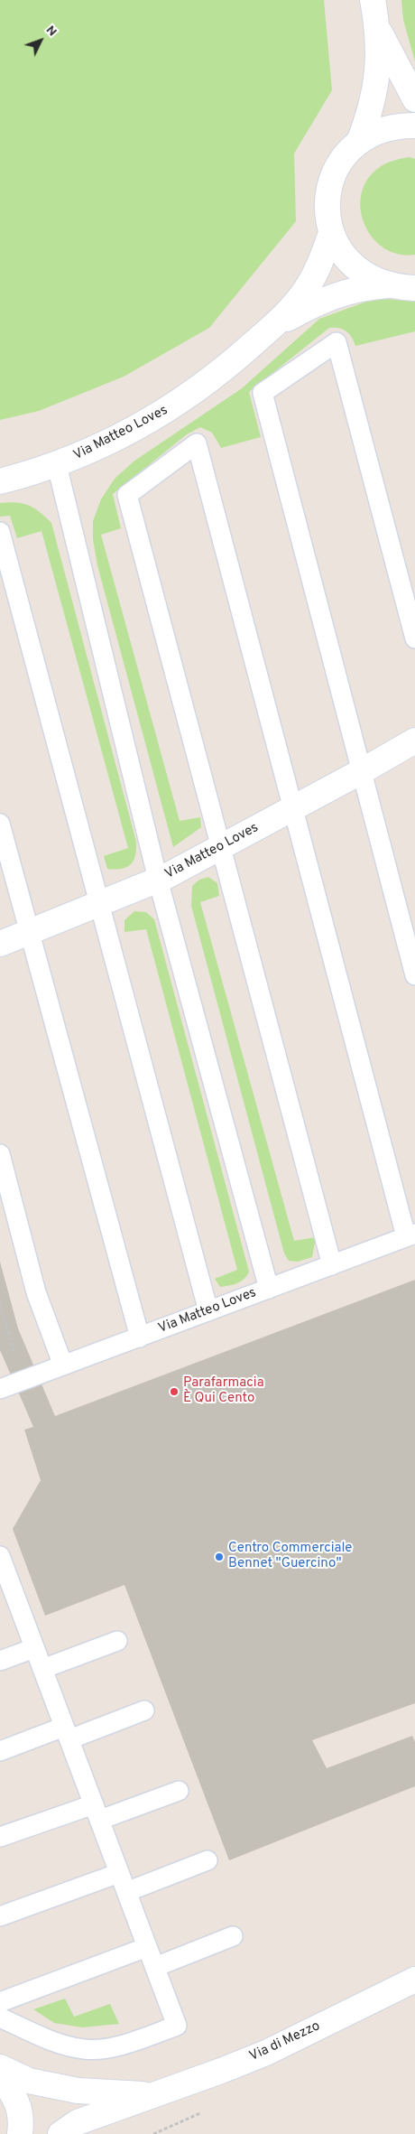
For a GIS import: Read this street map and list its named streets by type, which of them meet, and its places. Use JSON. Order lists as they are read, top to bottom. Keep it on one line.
{"streets":{"street":["Via Matteo Loves","Via di Mezzo"]},"places":["Parafarmacia È Qui Cento","Centro Commerciale Bennet \"Guercino\""],"north":"top right"}
